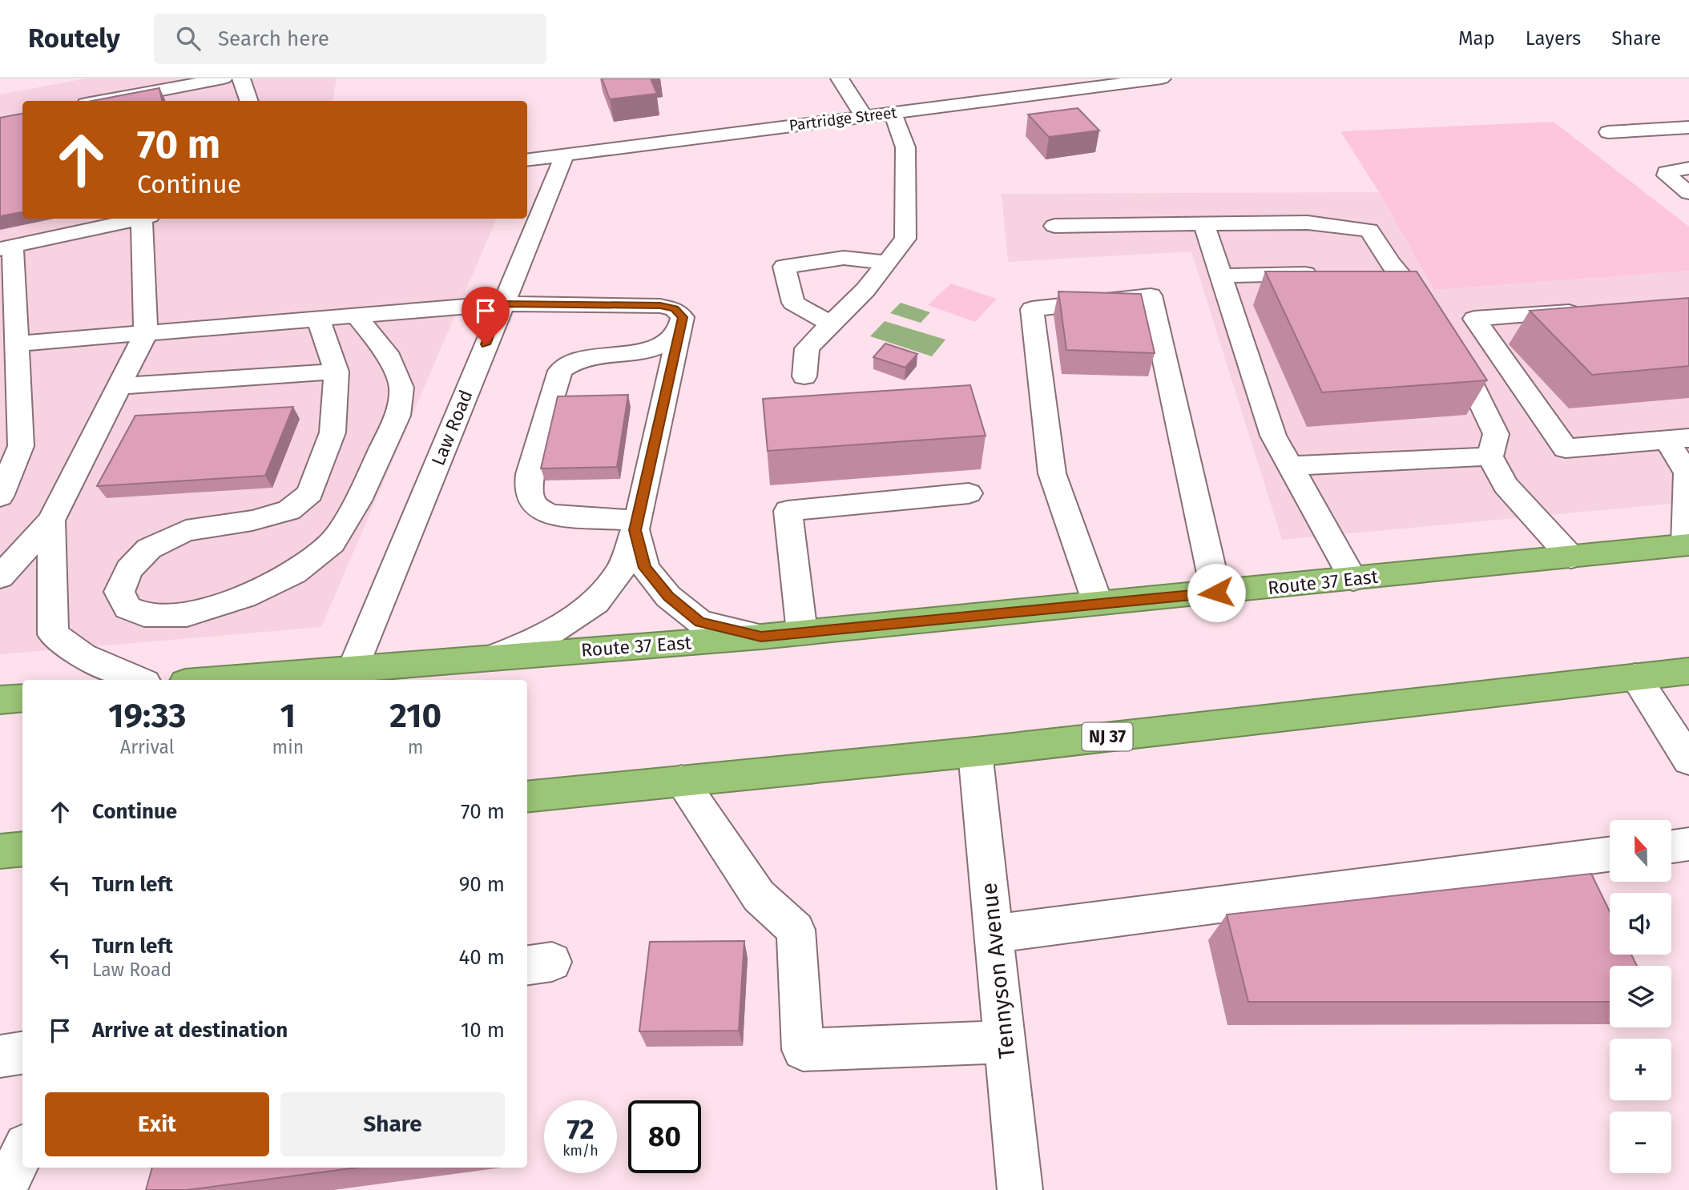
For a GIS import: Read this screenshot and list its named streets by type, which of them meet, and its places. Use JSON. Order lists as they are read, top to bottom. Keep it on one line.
{"streets":{"highway":["Route 37 East","NJ 37"],"street":["Partridge Street","Law Road","Tennyson Avenue"]},"crossings":[["Partridge Street","Law Road"],["Law Road","Route 37 East"],["NJ 37","Tennyson Avenue"]],"north":"top","page":{"header":"Routely","search":"Search here","nav":["Map","Layers","Share"],"turn":["70 m","Continue"],"eta":["19:33","Arrival","1","min","210","m"],"list":[{"name":"Continue","value":"70 m"},{"name":"Turn left","value":"90 m"},{"name":"Turn left","note":"Law Road","value":"40 m"},{"name":"Arrive at destination","value":"10 m"}],"map_buttons":["+","−"],"buttons":["Exit","Share"],"speed":"72 km/h","limit":"80"}}
